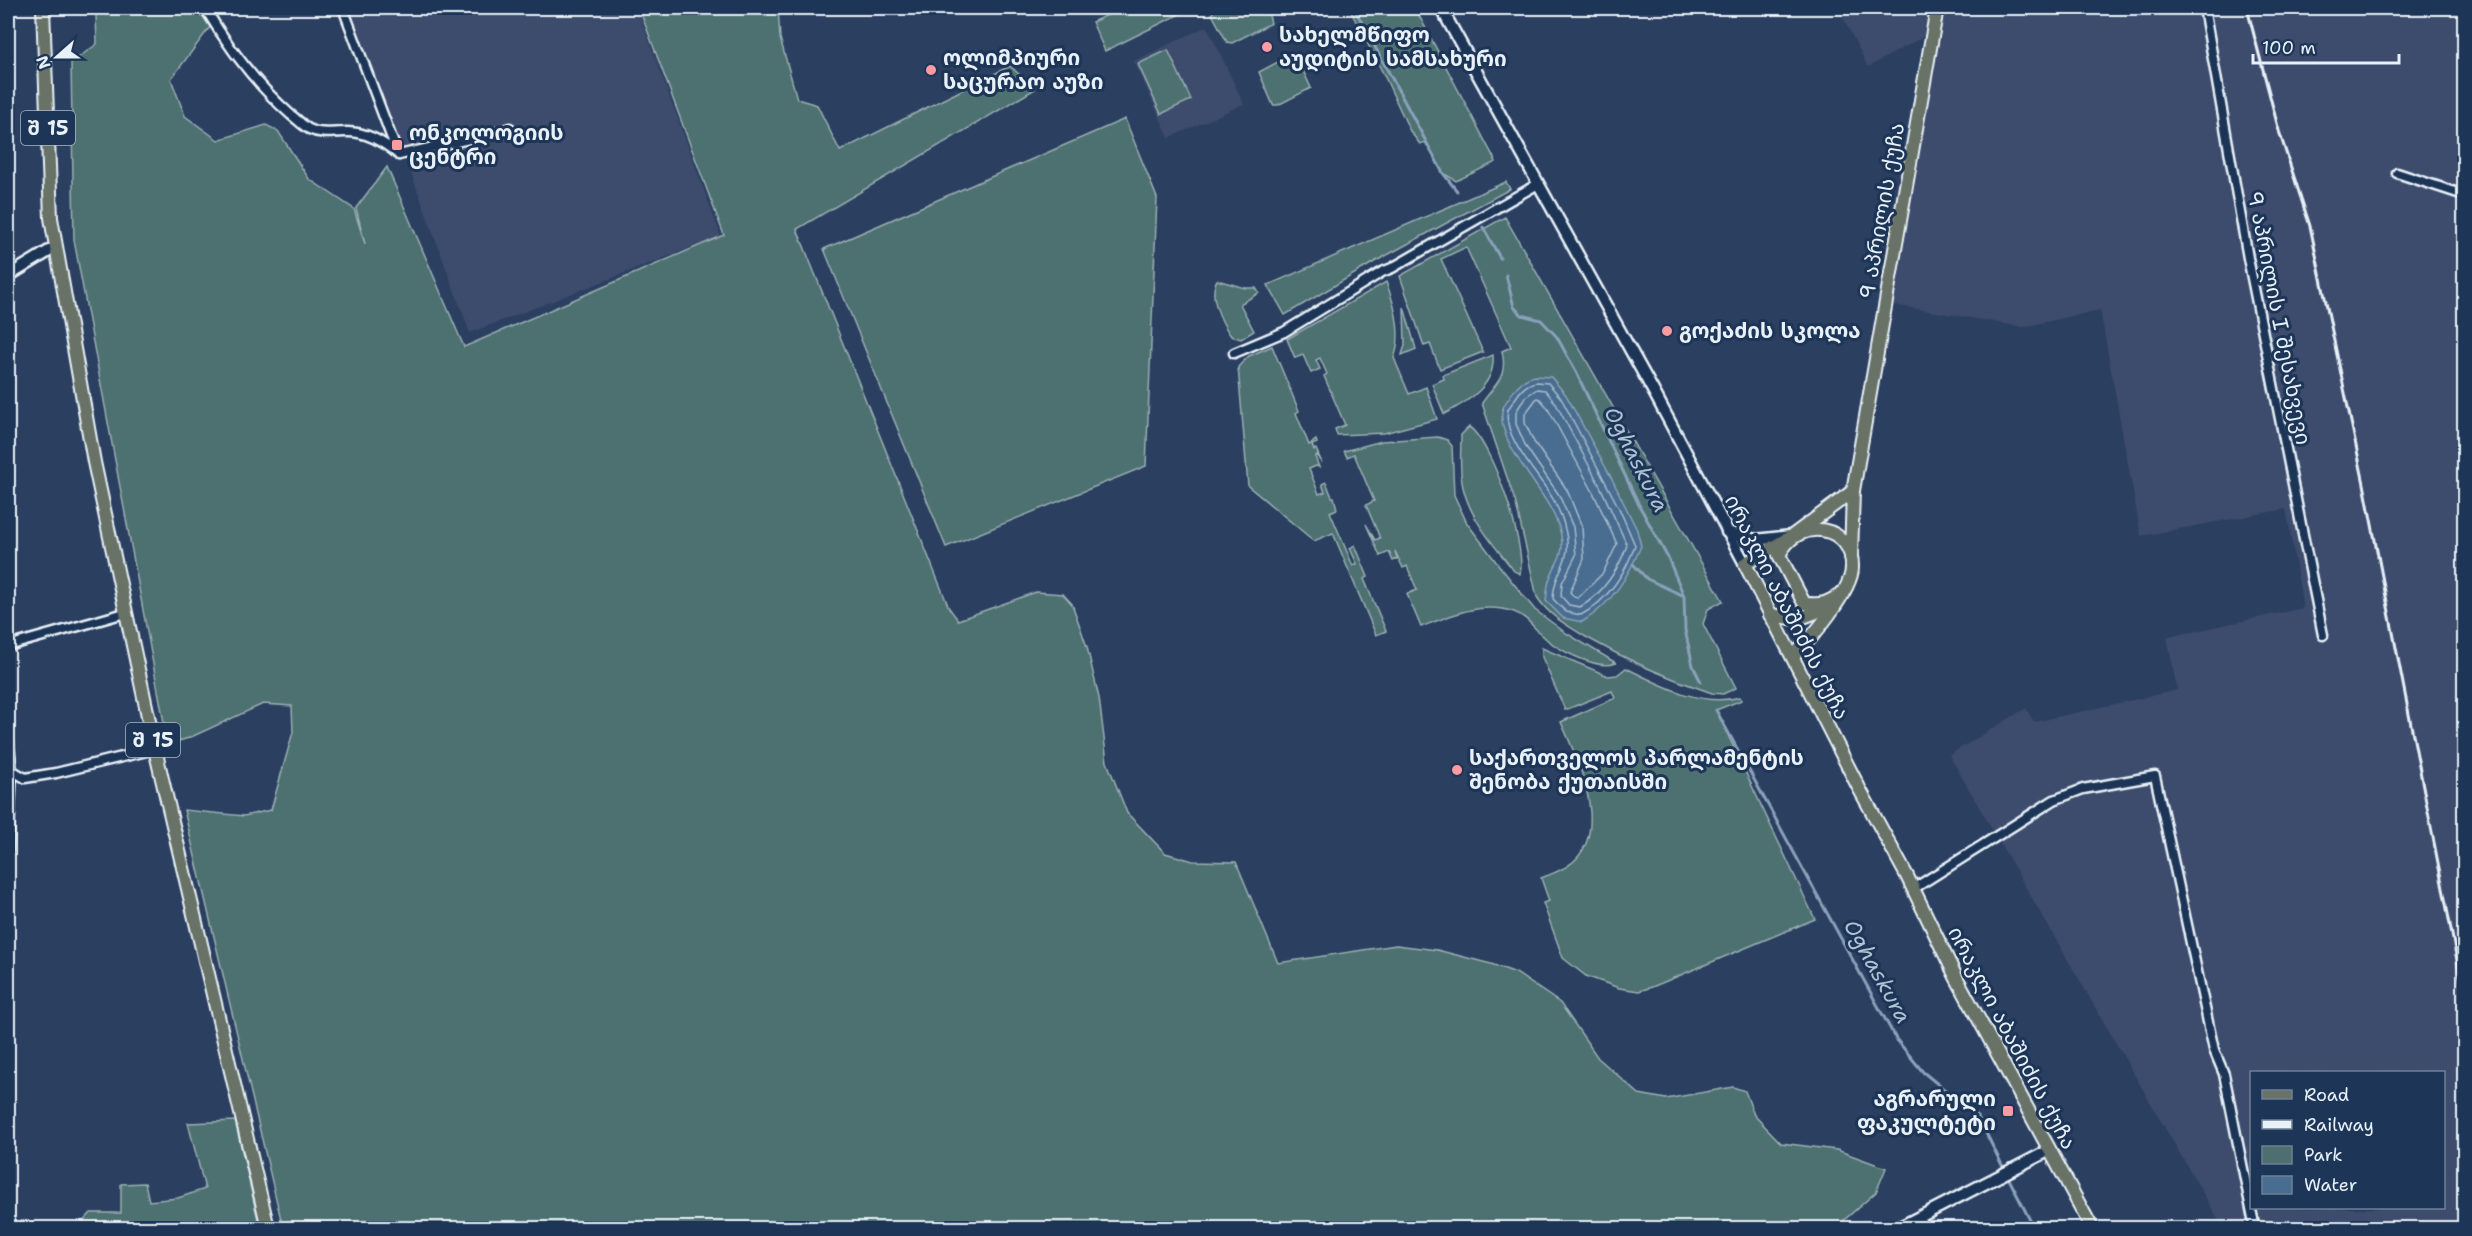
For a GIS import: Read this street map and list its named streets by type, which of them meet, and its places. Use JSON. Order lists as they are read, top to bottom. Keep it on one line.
{"streets":{"main road":["შ 15","9 აპრილის ქუჩა","ირაკლი აბაშიძის ქუჩა"],"street":["9 აპრილის I შესახვევი"]},"water":["Oghaskura"],"places":{"other":["სახელმწიფო აუდიტის სამსახური","ოლიმპიური საცურაო აუზი","გოქაძის სკოლა","საქართველოს პარლამენტის შენობა ქუთაისში"],"transit":["ონკოლოგიის ცენტრი","აგრარული ფაკულტეტი"]},"legend":["Road","Railway","Park","Water"],"scale_bar":"100 m","north":"left"}
